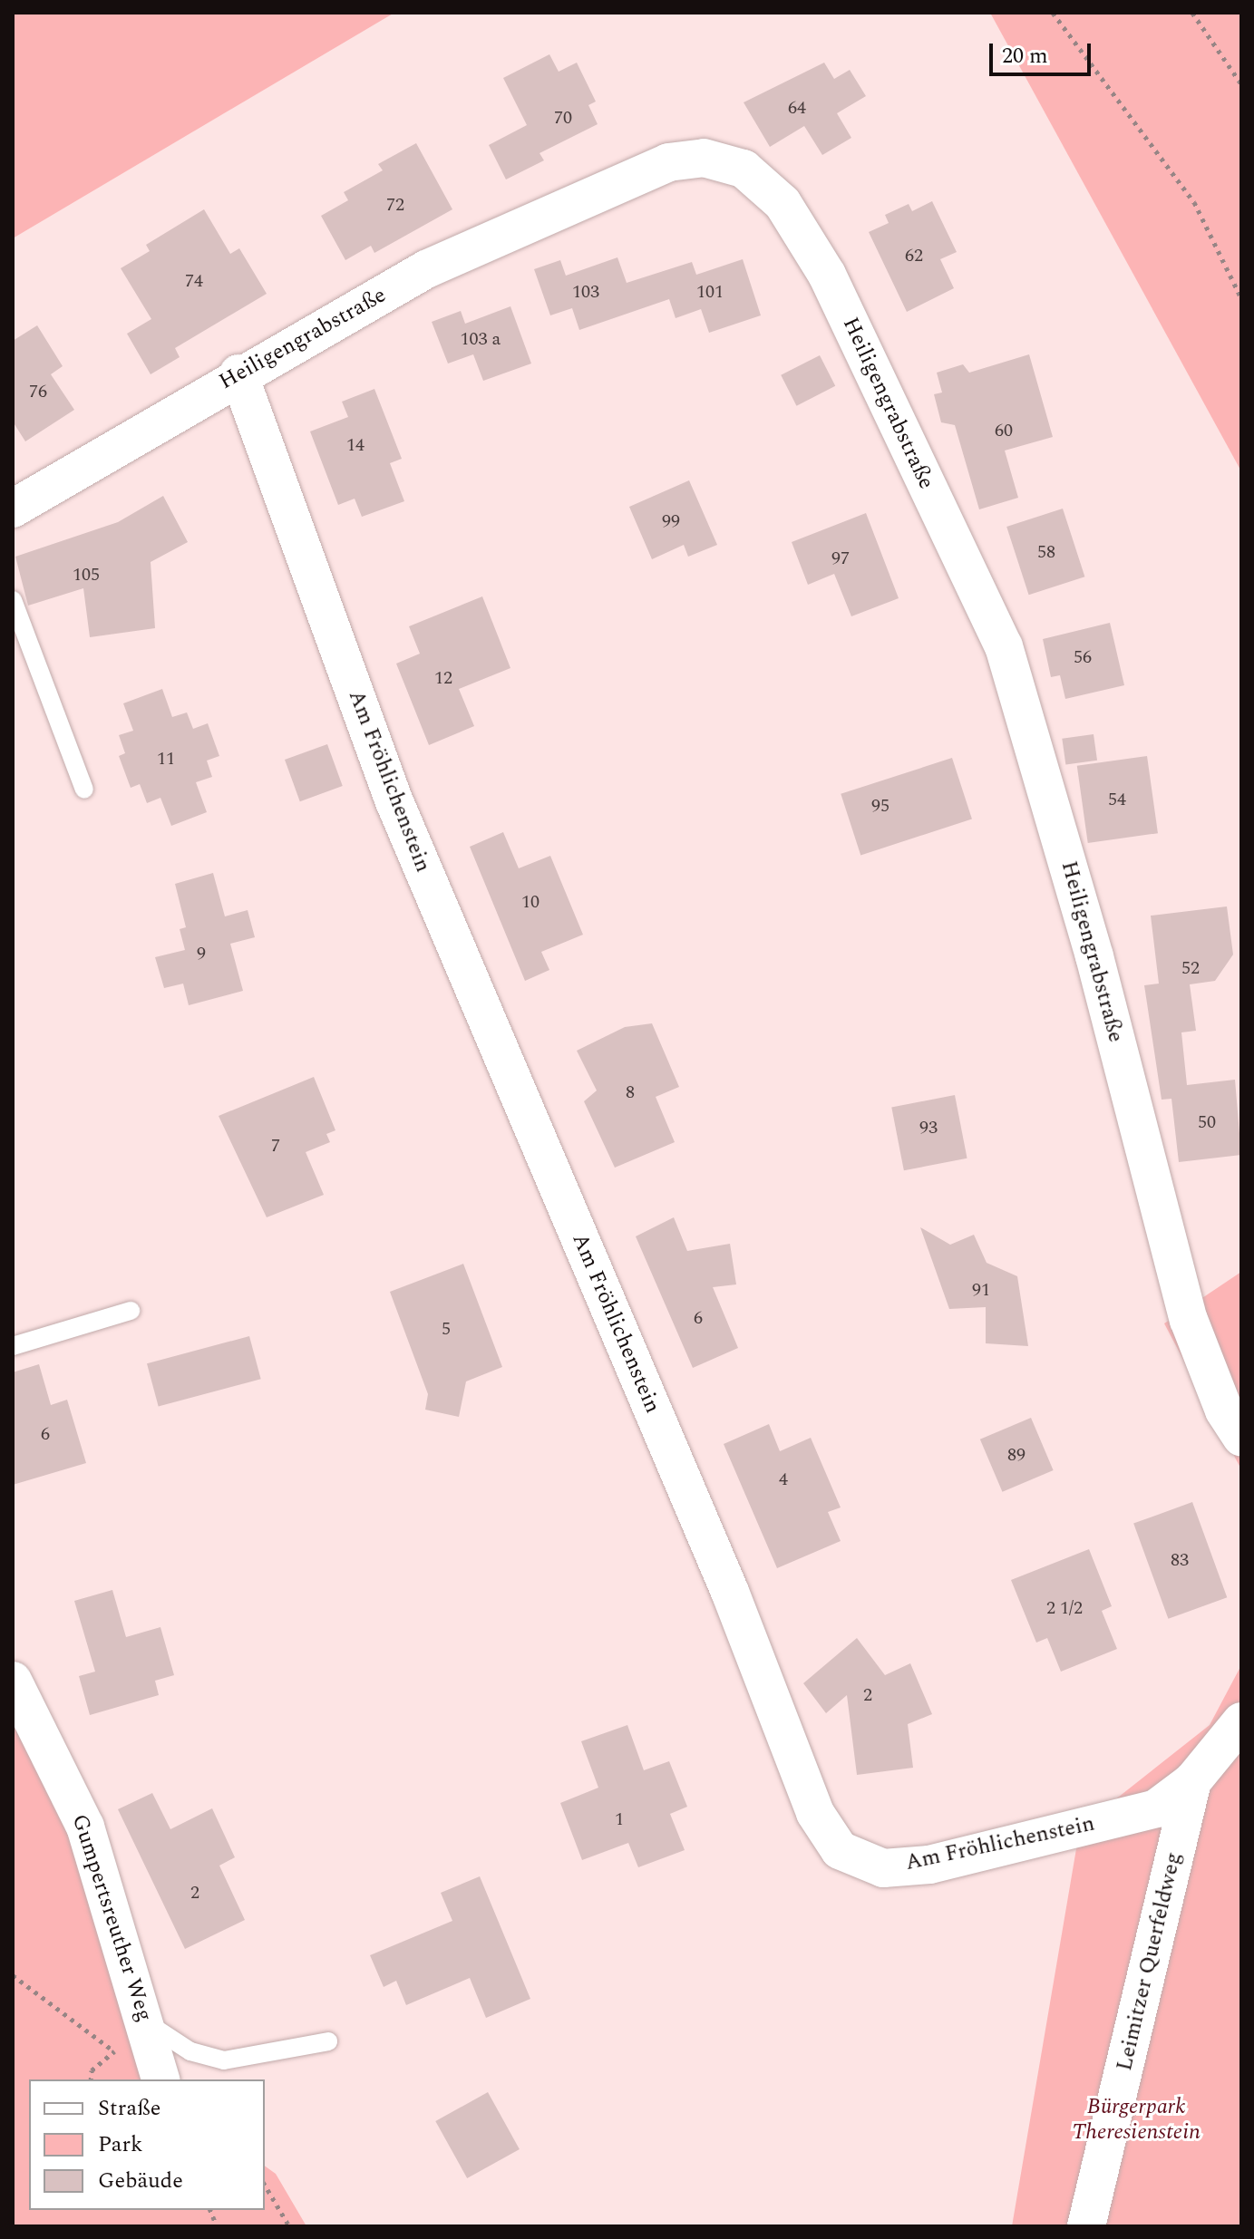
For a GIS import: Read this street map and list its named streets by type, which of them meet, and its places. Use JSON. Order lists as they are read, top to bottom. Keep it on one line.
{"streets":{"street":["Heiligengrabstraße","Am Fröhlichenstein","Gumpertsreuther Weg","Leimitzer Querfeldweg"]},"crossings":[["Heiligengrabstraße","Am Fröhlichenstein"],["Am Fröhlichenstein","Leimitzer Querfeldweg"]],"parks":["Bürgerpark Theresienstein"],"house_numbers":["64","70","72","62","74","103","101","103 a","76","60","14","99","58","97","105","56","12","11","54","95","10","9","52","8","50","93","7","91","6","5","6","89","4","83","2 1/2","2","1","2"],"legend":["Straße","Park","Gebäude"],"scale_bar":"20 m"}
